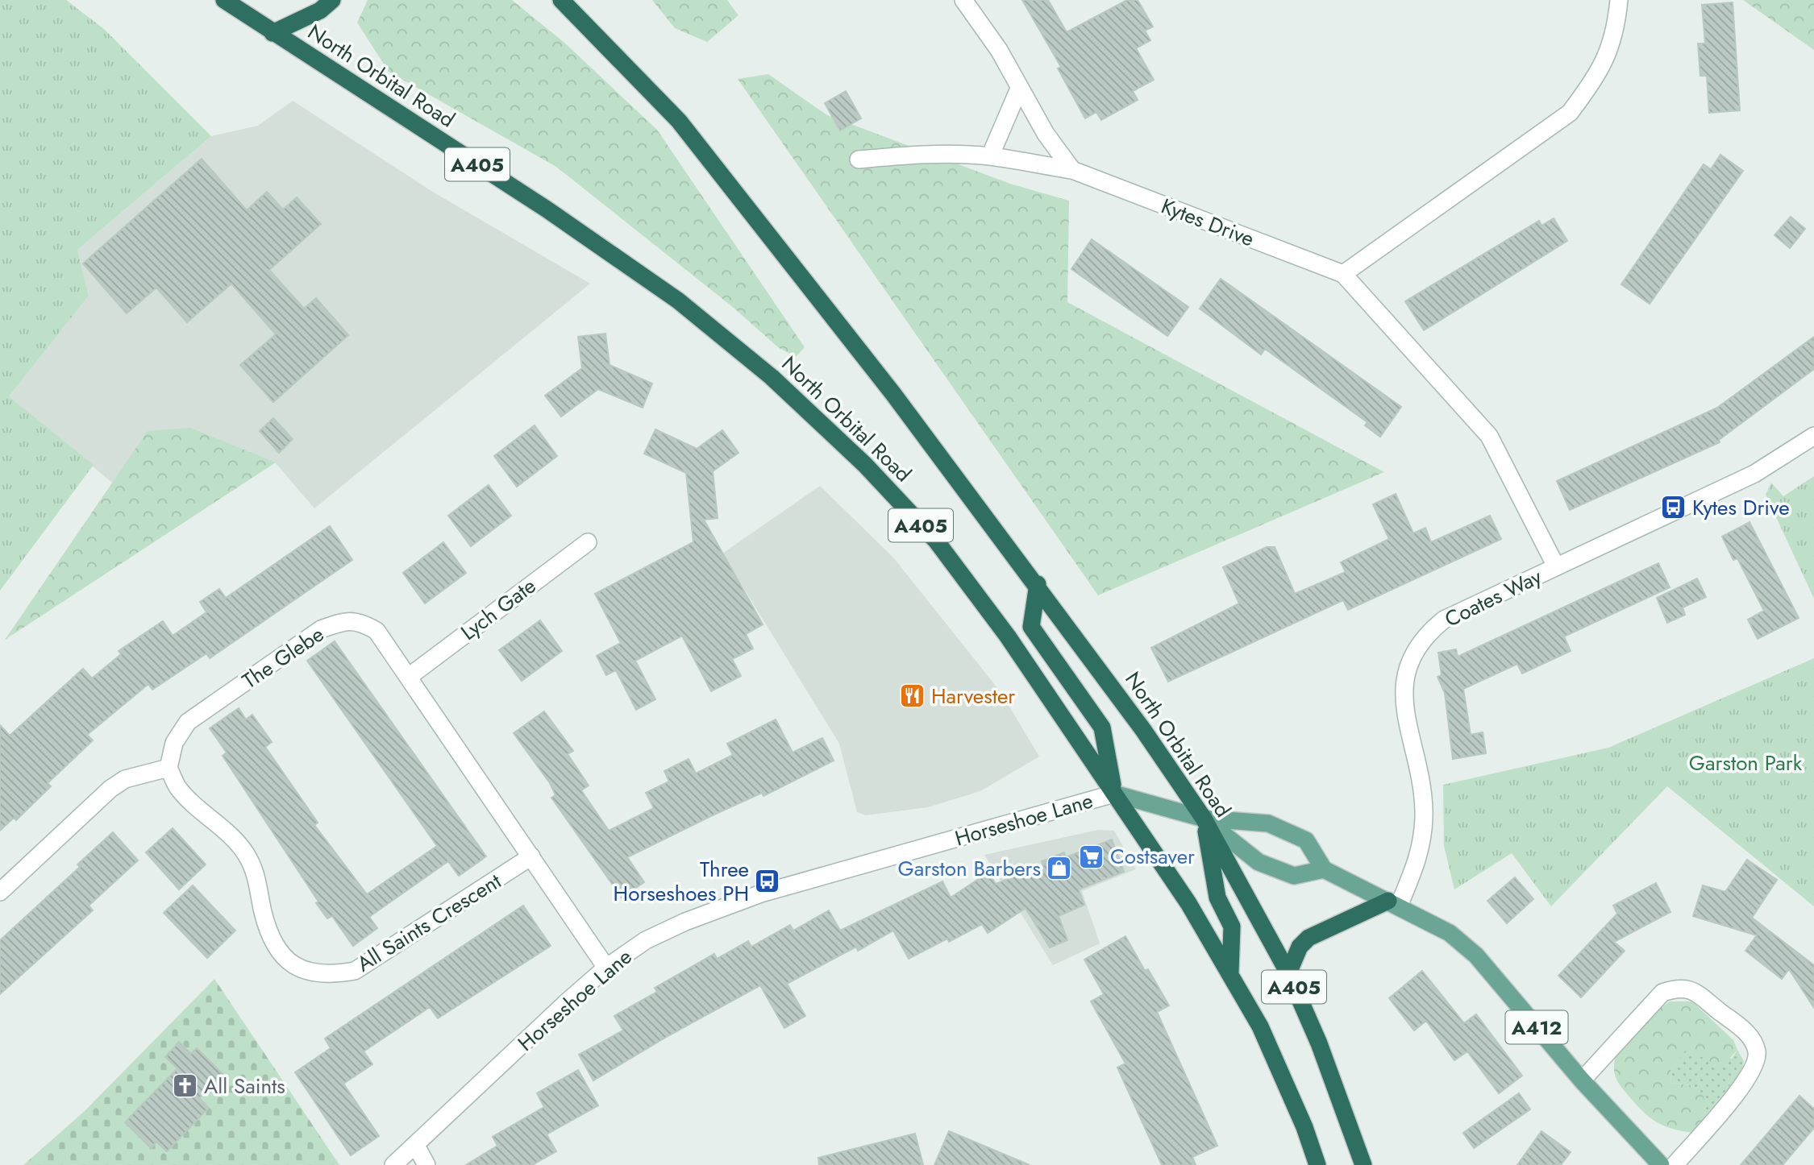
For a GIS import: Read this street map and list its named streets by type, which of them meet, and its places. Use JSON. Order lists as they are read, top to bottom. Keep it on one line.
{"streets":{"highway":["North Orbital Road","A405"],"main road":["A412"],"street":["Kytes Drive","Coates Way","Lych Gate","The Glebe","Horseshoe Lane","All Saints Crescent"]},"crossings":[["North Orbital Road","Horseshoe Lane"],["Kytes Drive","Coates Way"],["Coates Way","A412"],["Lych Gate","The Glebe"],["The Glebe","Horseshoe Lane"],["The Glebe","All Saints Crescent"]],"parks":["Garston Park"],"places":{"bus stop":["Kytes Drive","Three Horseshoes PH"],"restaurant":["Harvester"],"supermarket":["Costsaver"],"shop":["Garston Barbers"],"church":["All Saints"]}}
